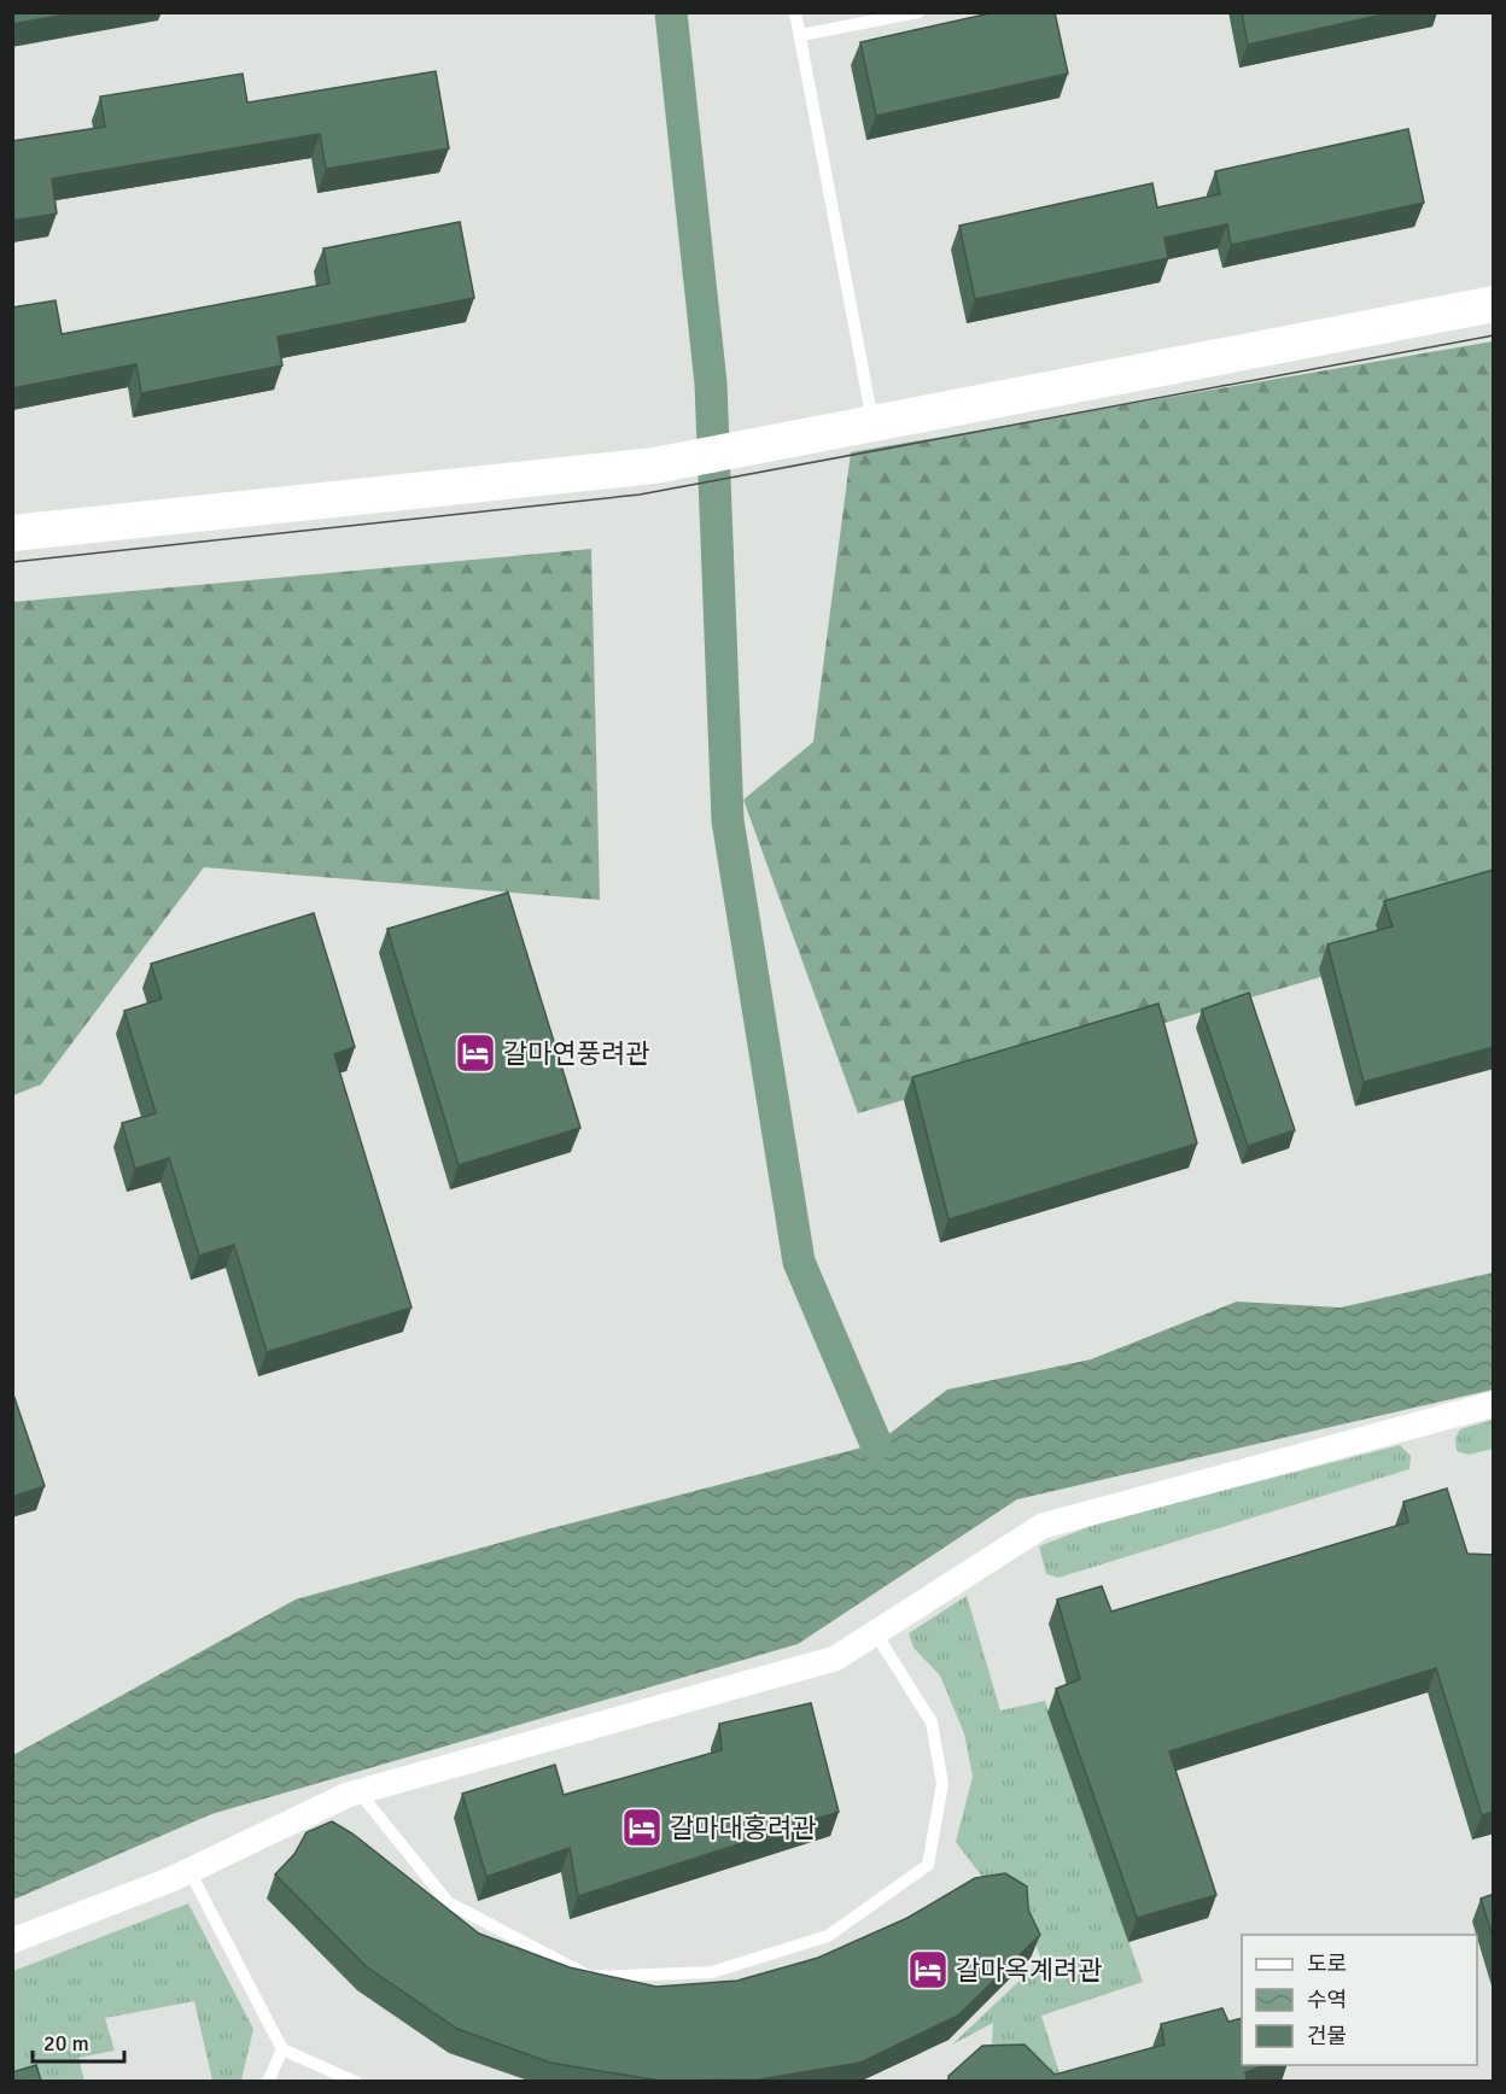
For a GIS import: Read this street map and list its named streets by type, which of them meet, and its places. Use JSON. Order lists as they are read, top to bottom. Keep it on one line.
{"places":{"hotel":["갈마연풍려관","갈마대홍려관","갈마옥계려관"]},"legend":["도로","수역","건물"],"scale_bar":"20 m"}
